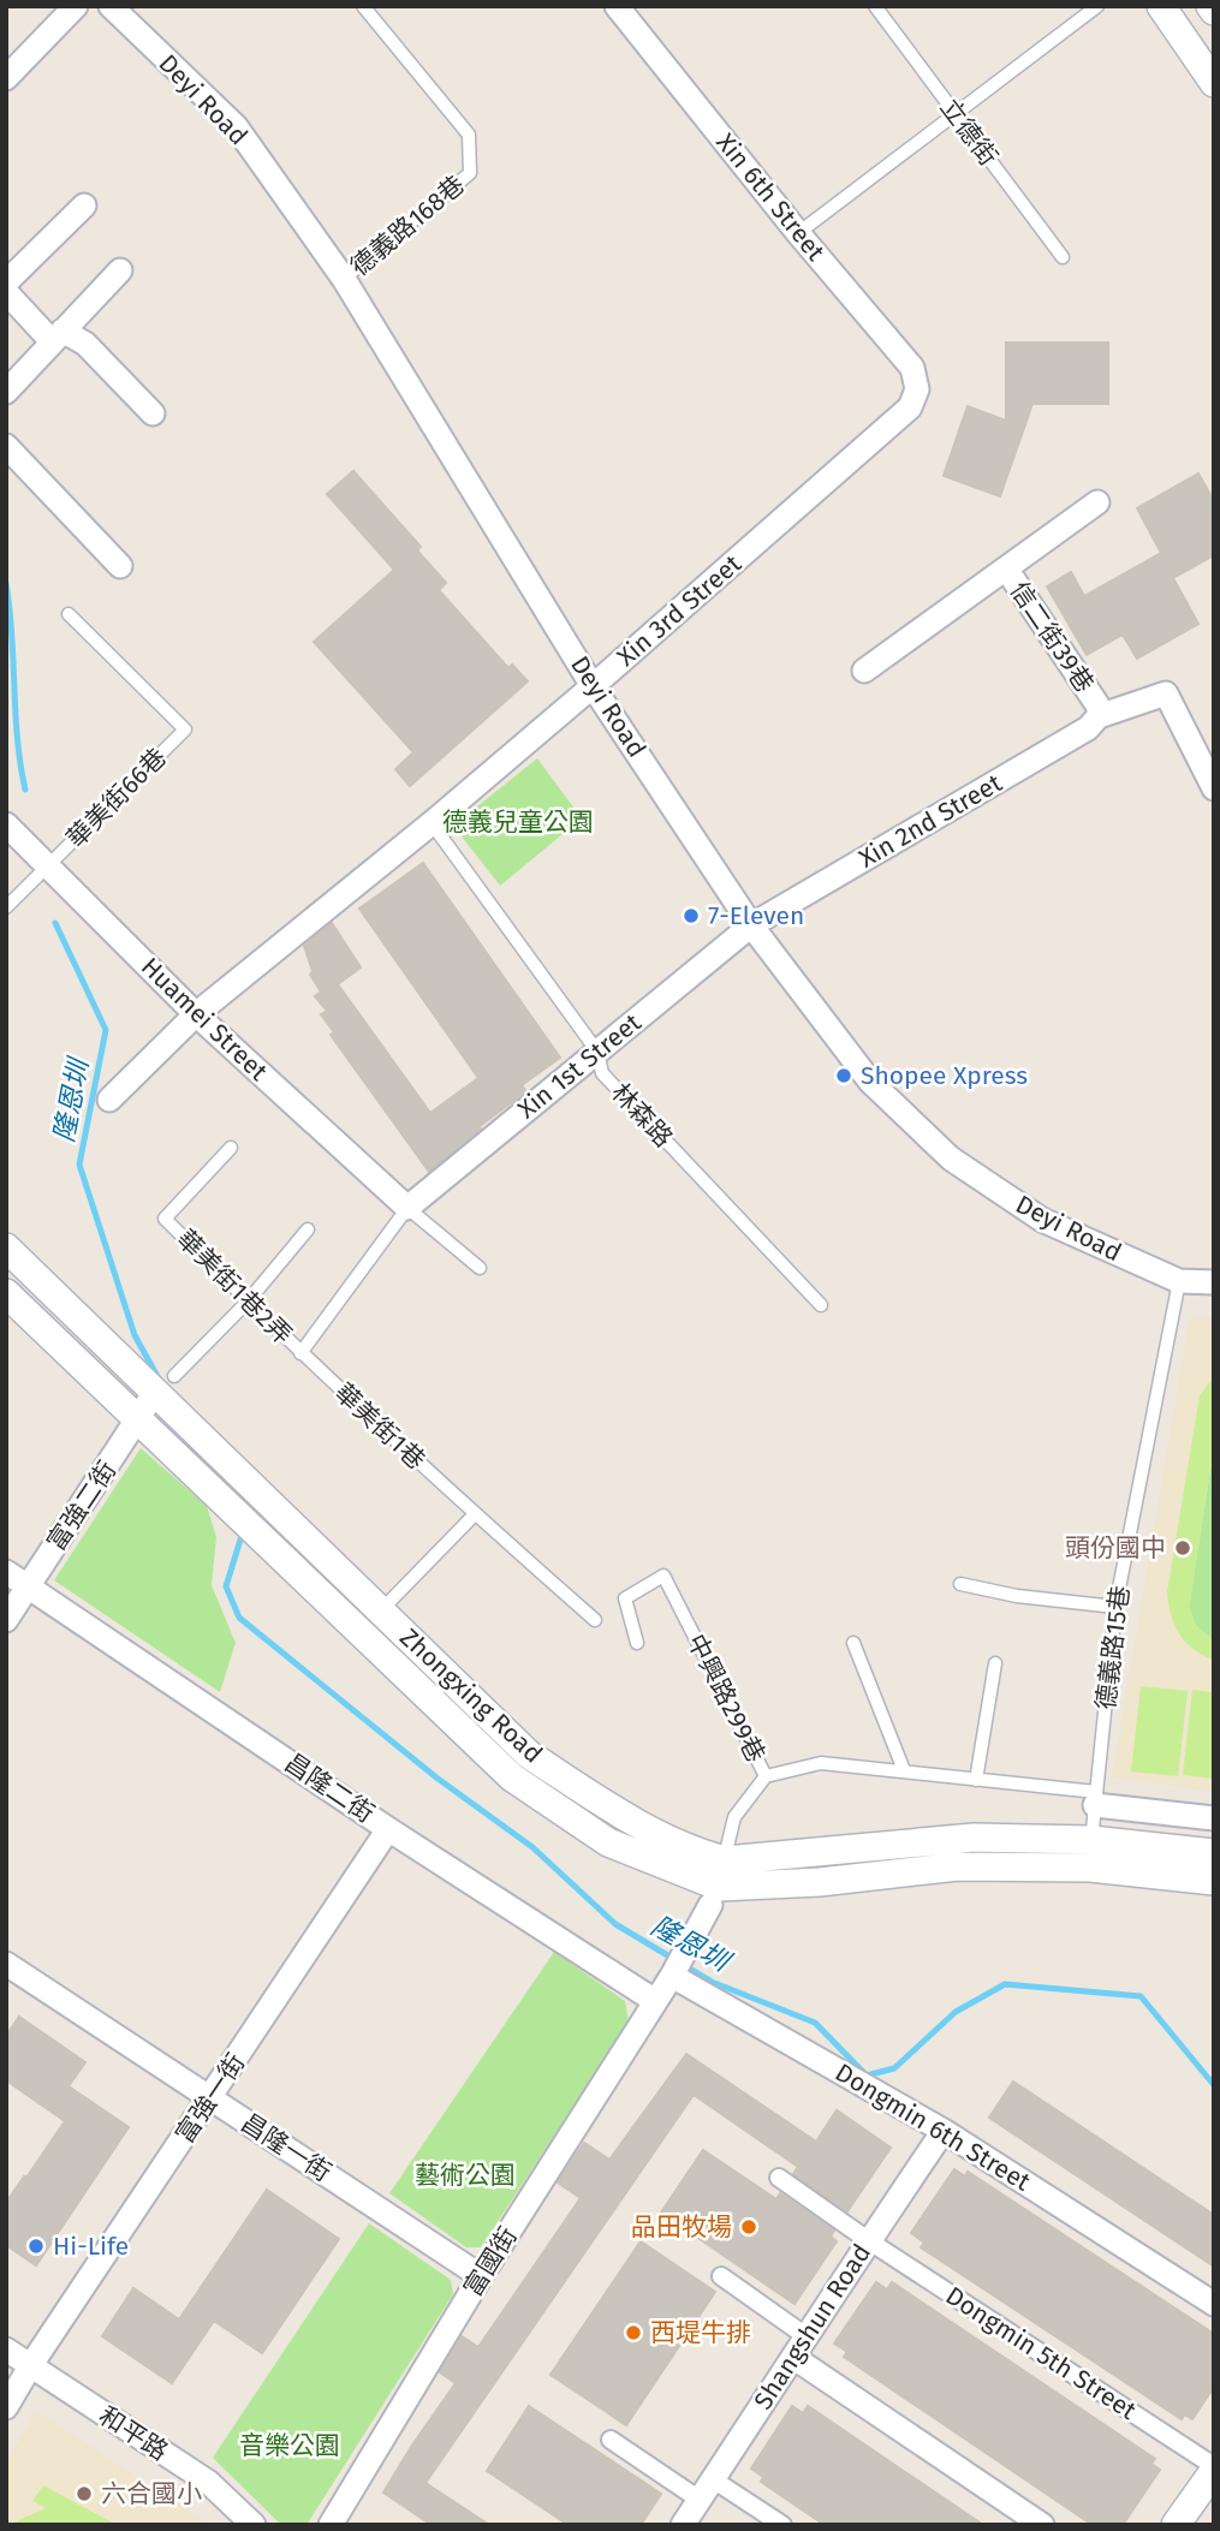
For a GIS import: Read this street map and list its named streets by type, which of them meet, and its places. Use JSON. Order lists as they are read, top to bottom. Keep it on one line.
{"streets":{"street":["Deyi Road","Xin 6th Street","Xin 3rd Street","信二街39巷","Xin 2nd Street","Huamei Street","Xin 1st Street","富強二街","Zhongxing Road","昌隆二街","富強一街","Dongmin 6th Street","昌隆一街","富國街","Shangshun Road","Dongmin 5th Street","和平路"],"lane":["立德街","德義路168巷","華美街66巷","林森路","華美街1巷2弄","華美街1巷","德義路15巷","中興路299巷"]},"crossings":[["Deyi Road","德義路168巷"],["Deyi Road","Xin 3rd Street"],["Deyi Road","Xin 2nd Street"],["Deyi Road","Xin 1st Street"],["Deyi Road","德義路15巷"],["Xin 6th Street","Xin 3rd Street"],["Xin 3rd Street","Huamei Street"],["Xin 3rd Street","林森路"],["信二街39巷","Xin 2nd Street"],["華美街66巷","Huamei Street"],["Xin 2nd Street","Xin 1st Street"],["Huamei Street","Xin 1st Street"],["Xin 1st Street","林森路"],["華美街1巷2弄","華美街1巷"],["富強二街","Zhongxing Road"],["富強二街","昌隆二街"],["德義路15巷","Zhongxing Road"],["Zhongxing Road","中興路299巷"],["昌隆二街","富強一街"],["昌隆二街","富國街"],["富強一街","昌隆一街"],["富強一街","和平路"],["Dongmin 6th Street","Shangshun Road"],["昌隆一街","富國街"],["Shangshun Road","Dongmin 5th Street"]],"water":["隆恩圳"],"parks":["德義兒童公園","藝術公園","音樂公園"],"places":["7-Eleven","Shopee Xpress","頭份國中","品田牧場","Hi-Life","西堤牛排","六合國小"]}
